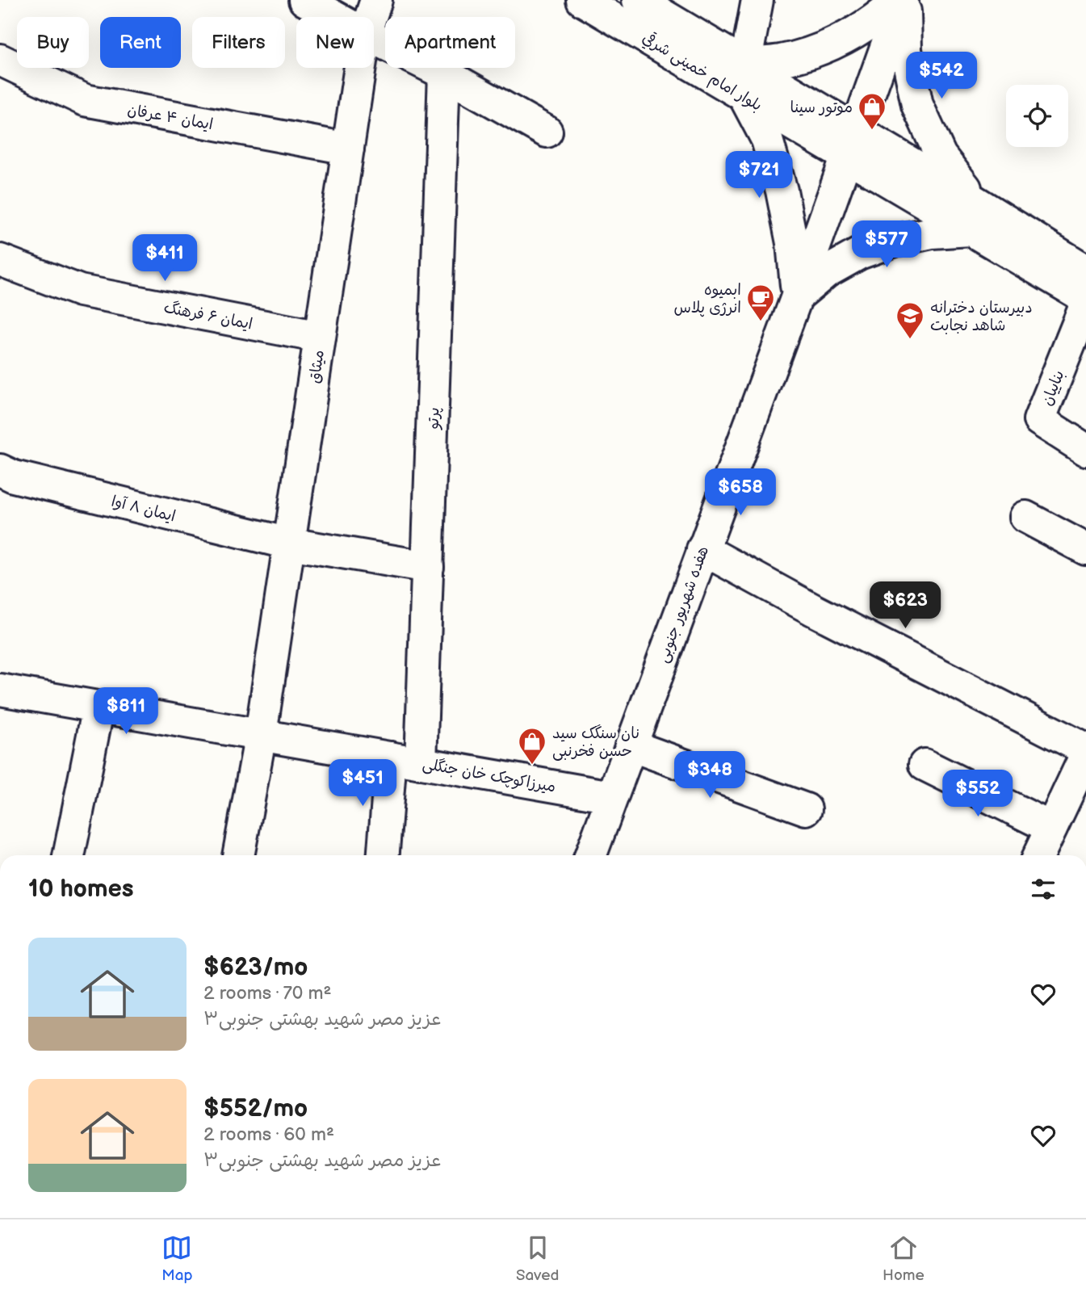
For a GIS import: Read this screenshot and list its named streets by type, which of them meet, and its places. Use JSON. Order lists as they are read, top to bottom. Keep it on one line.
{"streets":{"street":["بلوار امام خمینی شرقي","ایمان ۴ عرفان","ایمان ۶ فرهنگ","میثاق","بناییان","پرتو","ایمان ۸ آوا","هفده شهریور جنوبی","میرزاکوچک خان جنگلی"]},"crossings":[["بلوار امام خمینی شرقي","هفده شهریور جنوبی"],["ایمان ۴ عرفان","میثاق"],["ایمان ۶ فرهنگ","میثاق"],["میثاق","ایمان ۸ آوا"],["میثاق","میرزاکوچک خان جنگلی"],["پرتو","ایمان ۸ آوا"],["پرتو","میرزاکوچک خان جنگلی"],["هفده شهریور جنوبی","میرزاکوچک خان جنگلی"]],"places":{"shop":["موتور سینا","نان سنگک سید حسن فخرنبی"],"cafe":["ابمیوه انرژی پلاس"],"school or university":["دبیرستان دخترانه شاهد نجابت"]},"page":{"chip":["Buy","Rent","Filters","New","Apartment"],"price":["$542","$721","$577","$411","$658","$623","$811","$348","$451","$552"],"heading":"10 homes","list":[{"name":"$623/mo","note":"2 rooms · 70 m² · عزیز مصر شهید بهشتی جنوبی۳"},{"name":"$552/mo","note":"2 rooms · 60 m² · عزیز مصر شهید بهشتی جنوبی۳"}],"tabs":["Map","Saved","Home"]}}
